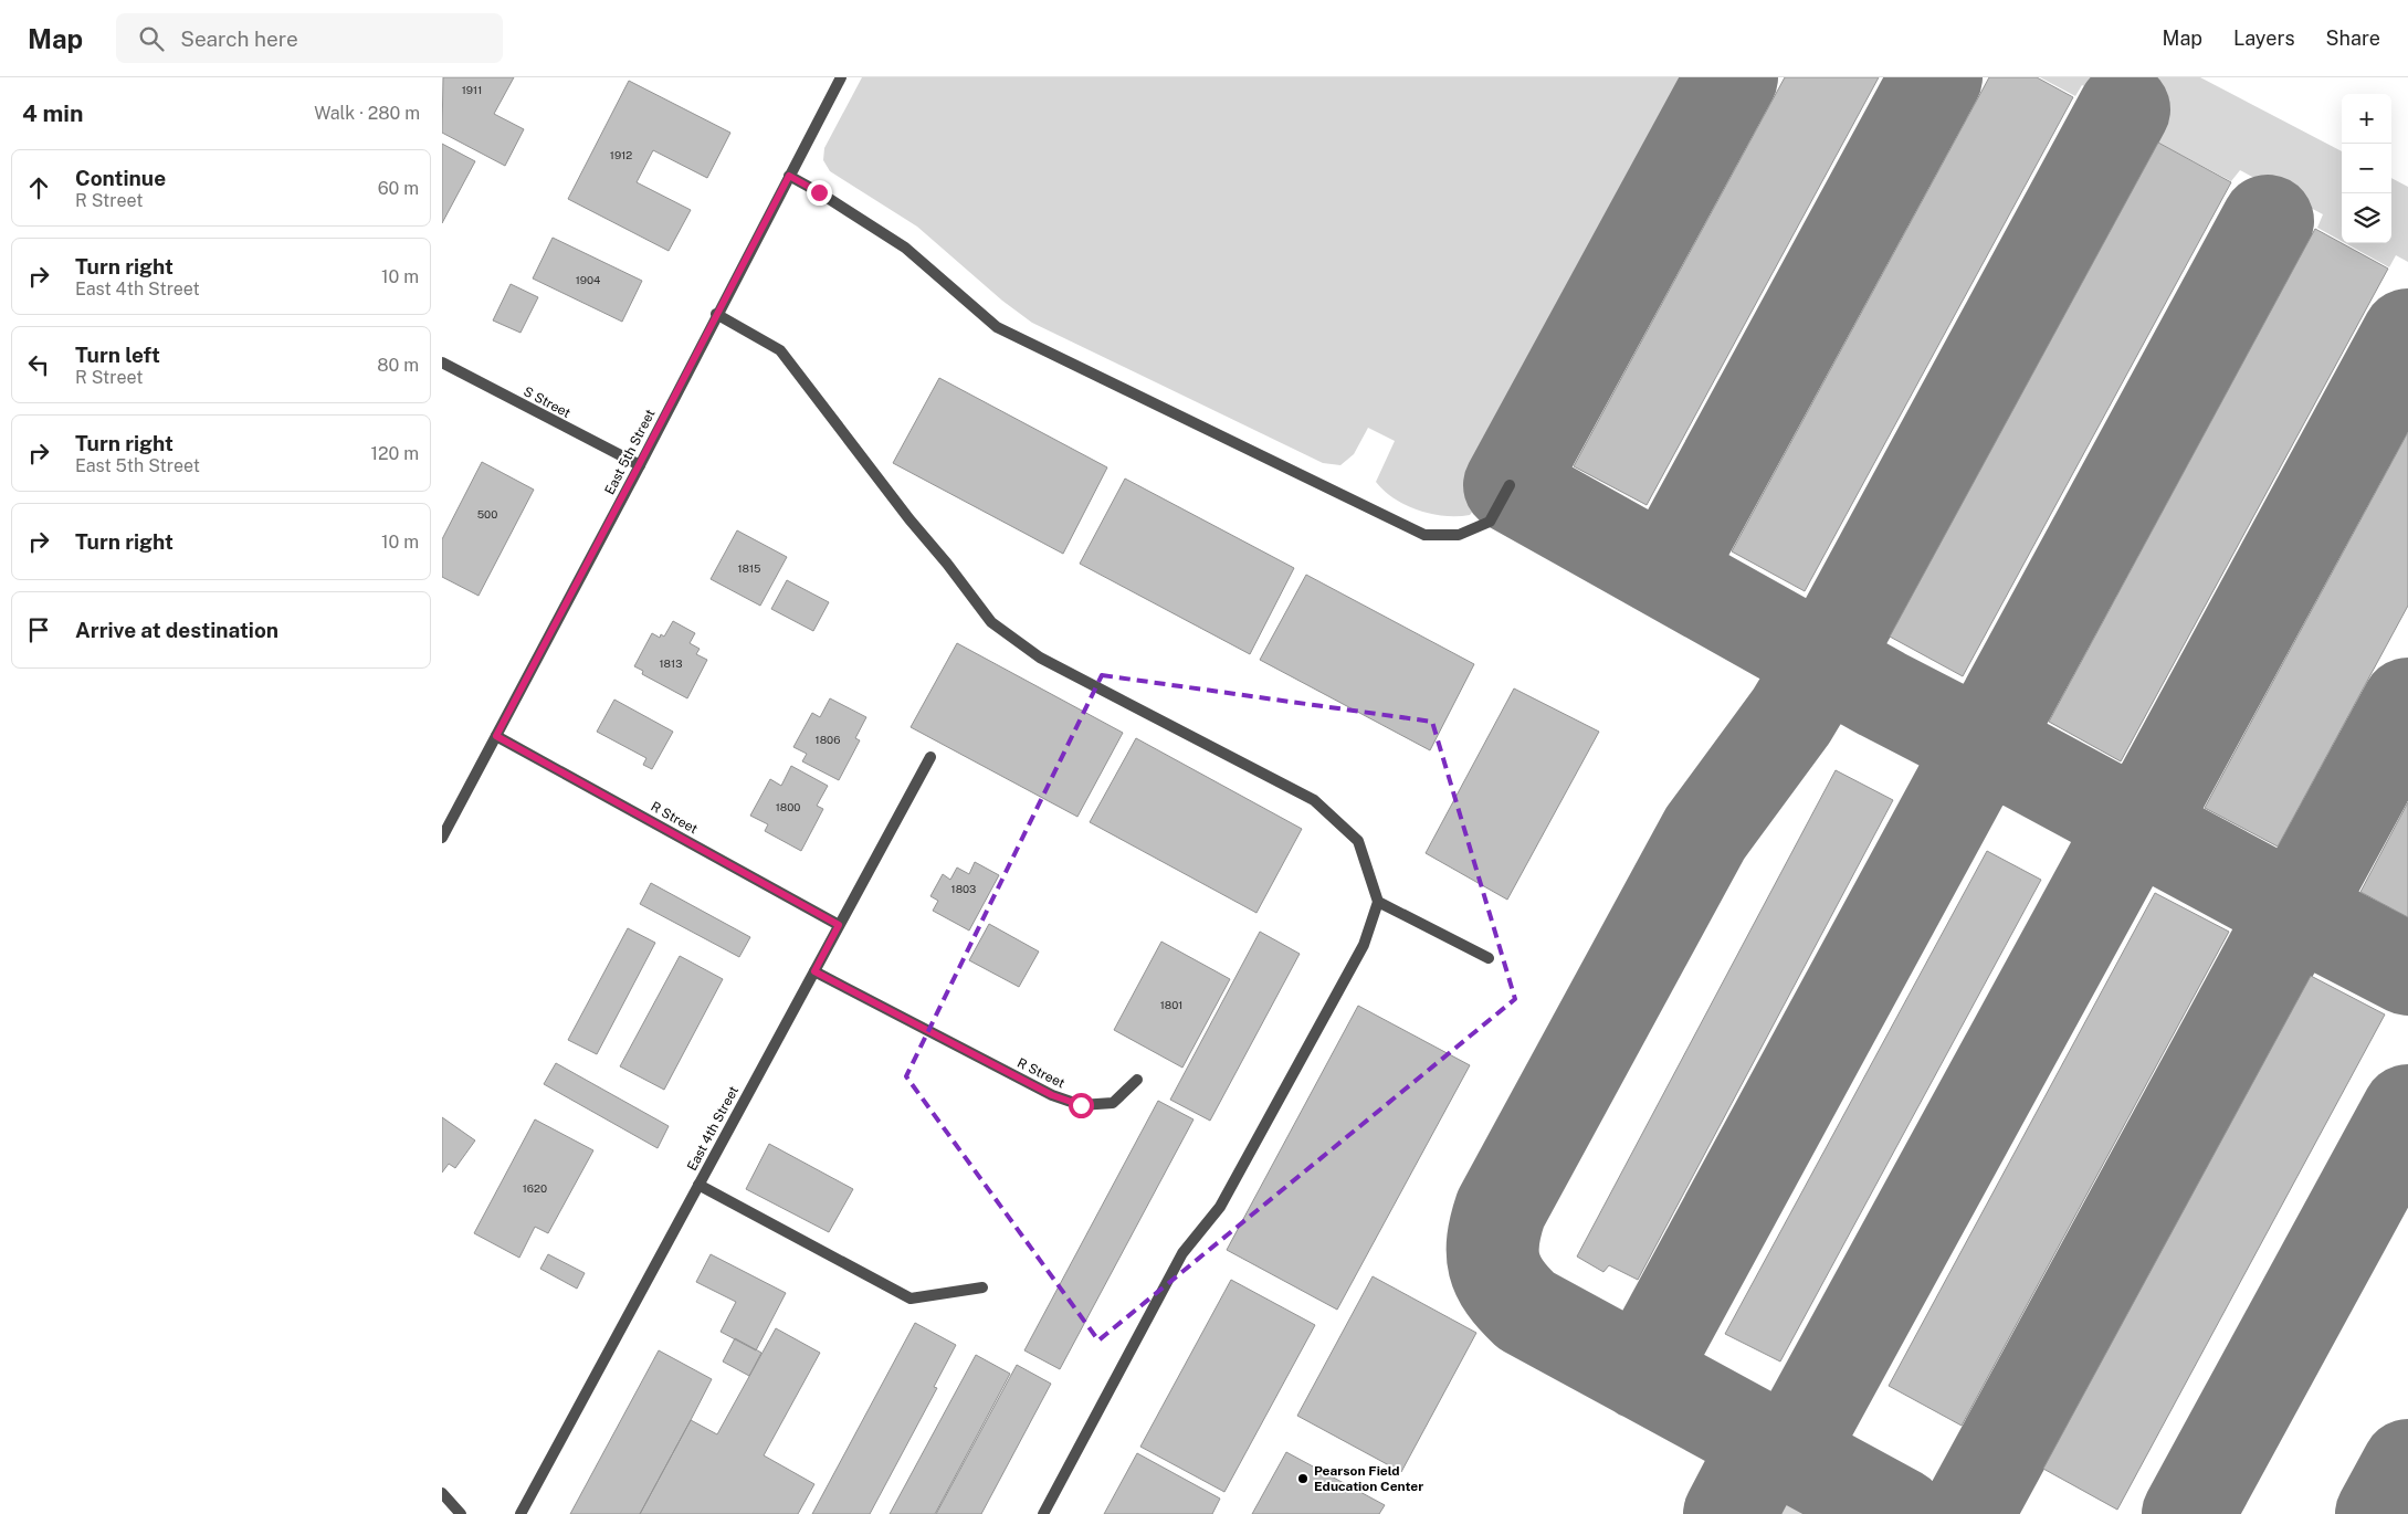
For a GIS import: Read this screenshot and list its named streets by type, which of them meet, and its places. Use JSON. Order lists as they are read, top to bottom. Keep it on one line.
{"streets":{"street":["S Street","East 5th Street","R Street","East 4th Street"]},"crossings":[["S Street","East 5th Street"],["East 5th Street","R Street"],["R Street","East 4th Street"]],"places":["Pearson Field Education Center"],"house_numbers":["1911","1912","1904","500","1815","1813","1806","1800","1803","1801","1620"],"page":{"header":"Map","search":"Search here","nav":["Map","Layers","Share"],"heading":["4 min","Walk · 280 m"],"map_buttons":["+","−"],"list":[["Continue","R Street","60 m"],["Turn right","East 4th Street","10 m"],["Turn left","R Street","80 m"],["Turn right","East 5th Street","120 m"],["Turn right","10 m"],"Arrive at destination"]}}
